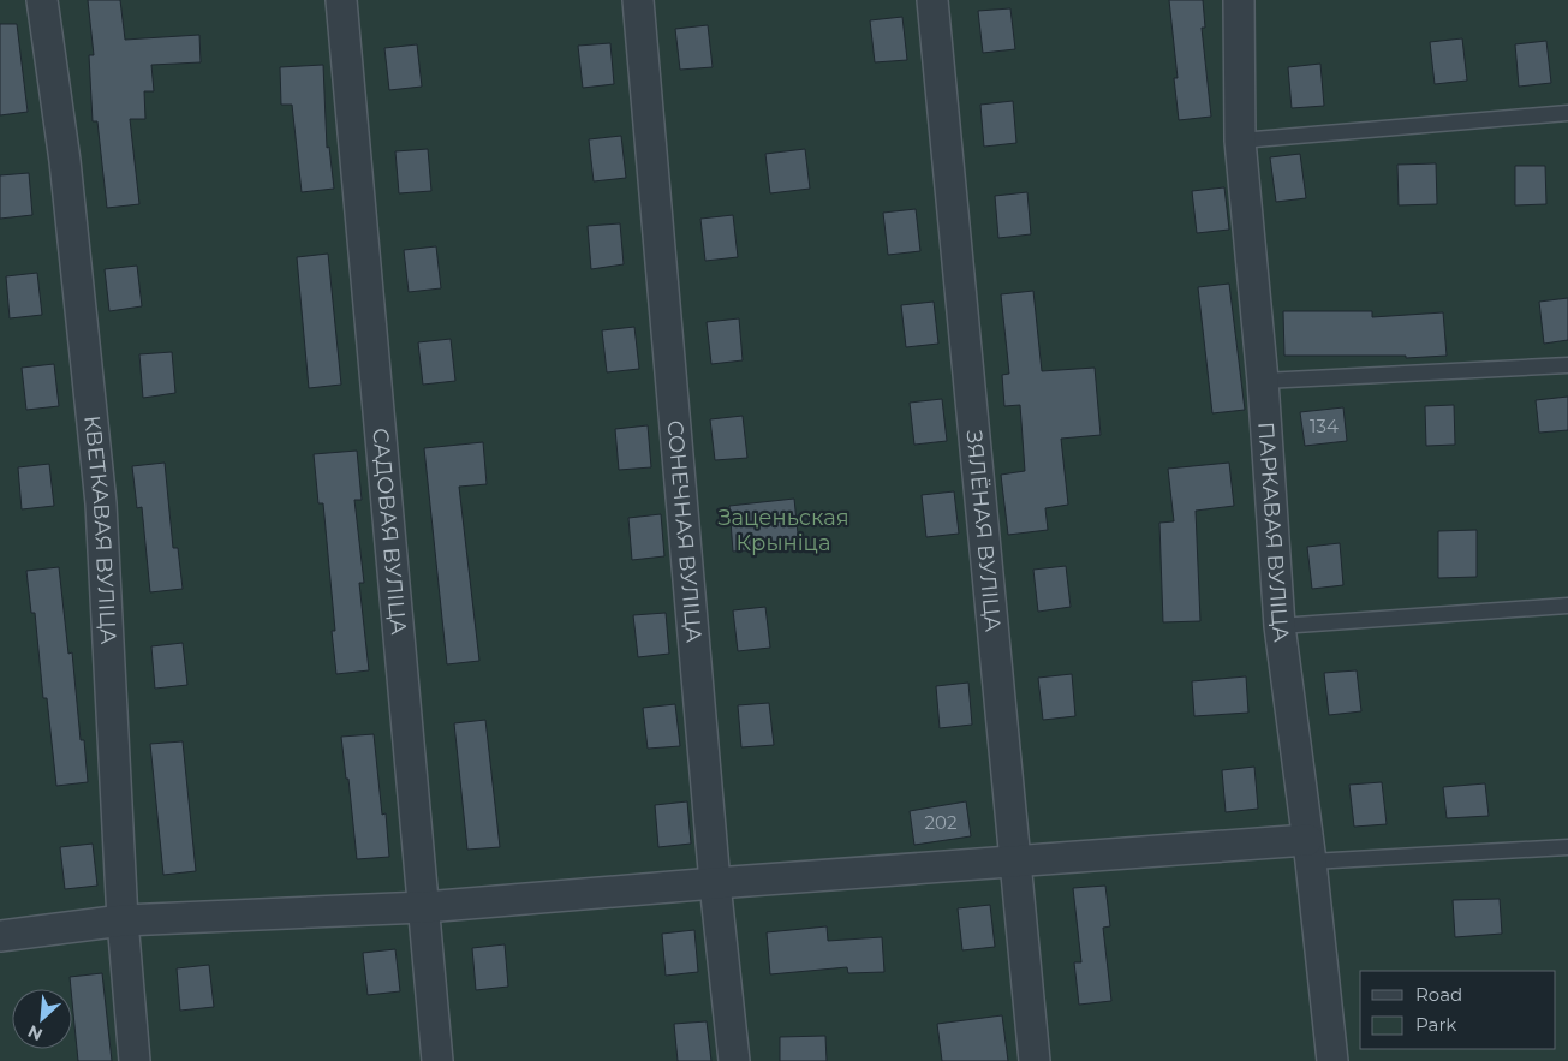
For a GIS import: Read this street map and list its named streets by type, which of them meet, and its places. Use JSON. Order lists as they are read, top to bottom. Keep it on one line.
{"streets":{"street":["КВЕТКАВАЯ ВУЛІЦА","САДОВАЯ ВУЛІЦА","СОНЕЧНАЯ ВУЛІЦА","ЗЯЛЁНАЯ ВУЛІЦА","ПАРКАВАЯ ВУЛІЦА"]},"parks":["Заценьская Крыніца"],"house_numbers":["134","202"],"legend":["Road","Park"],"north":"bottom left"}
